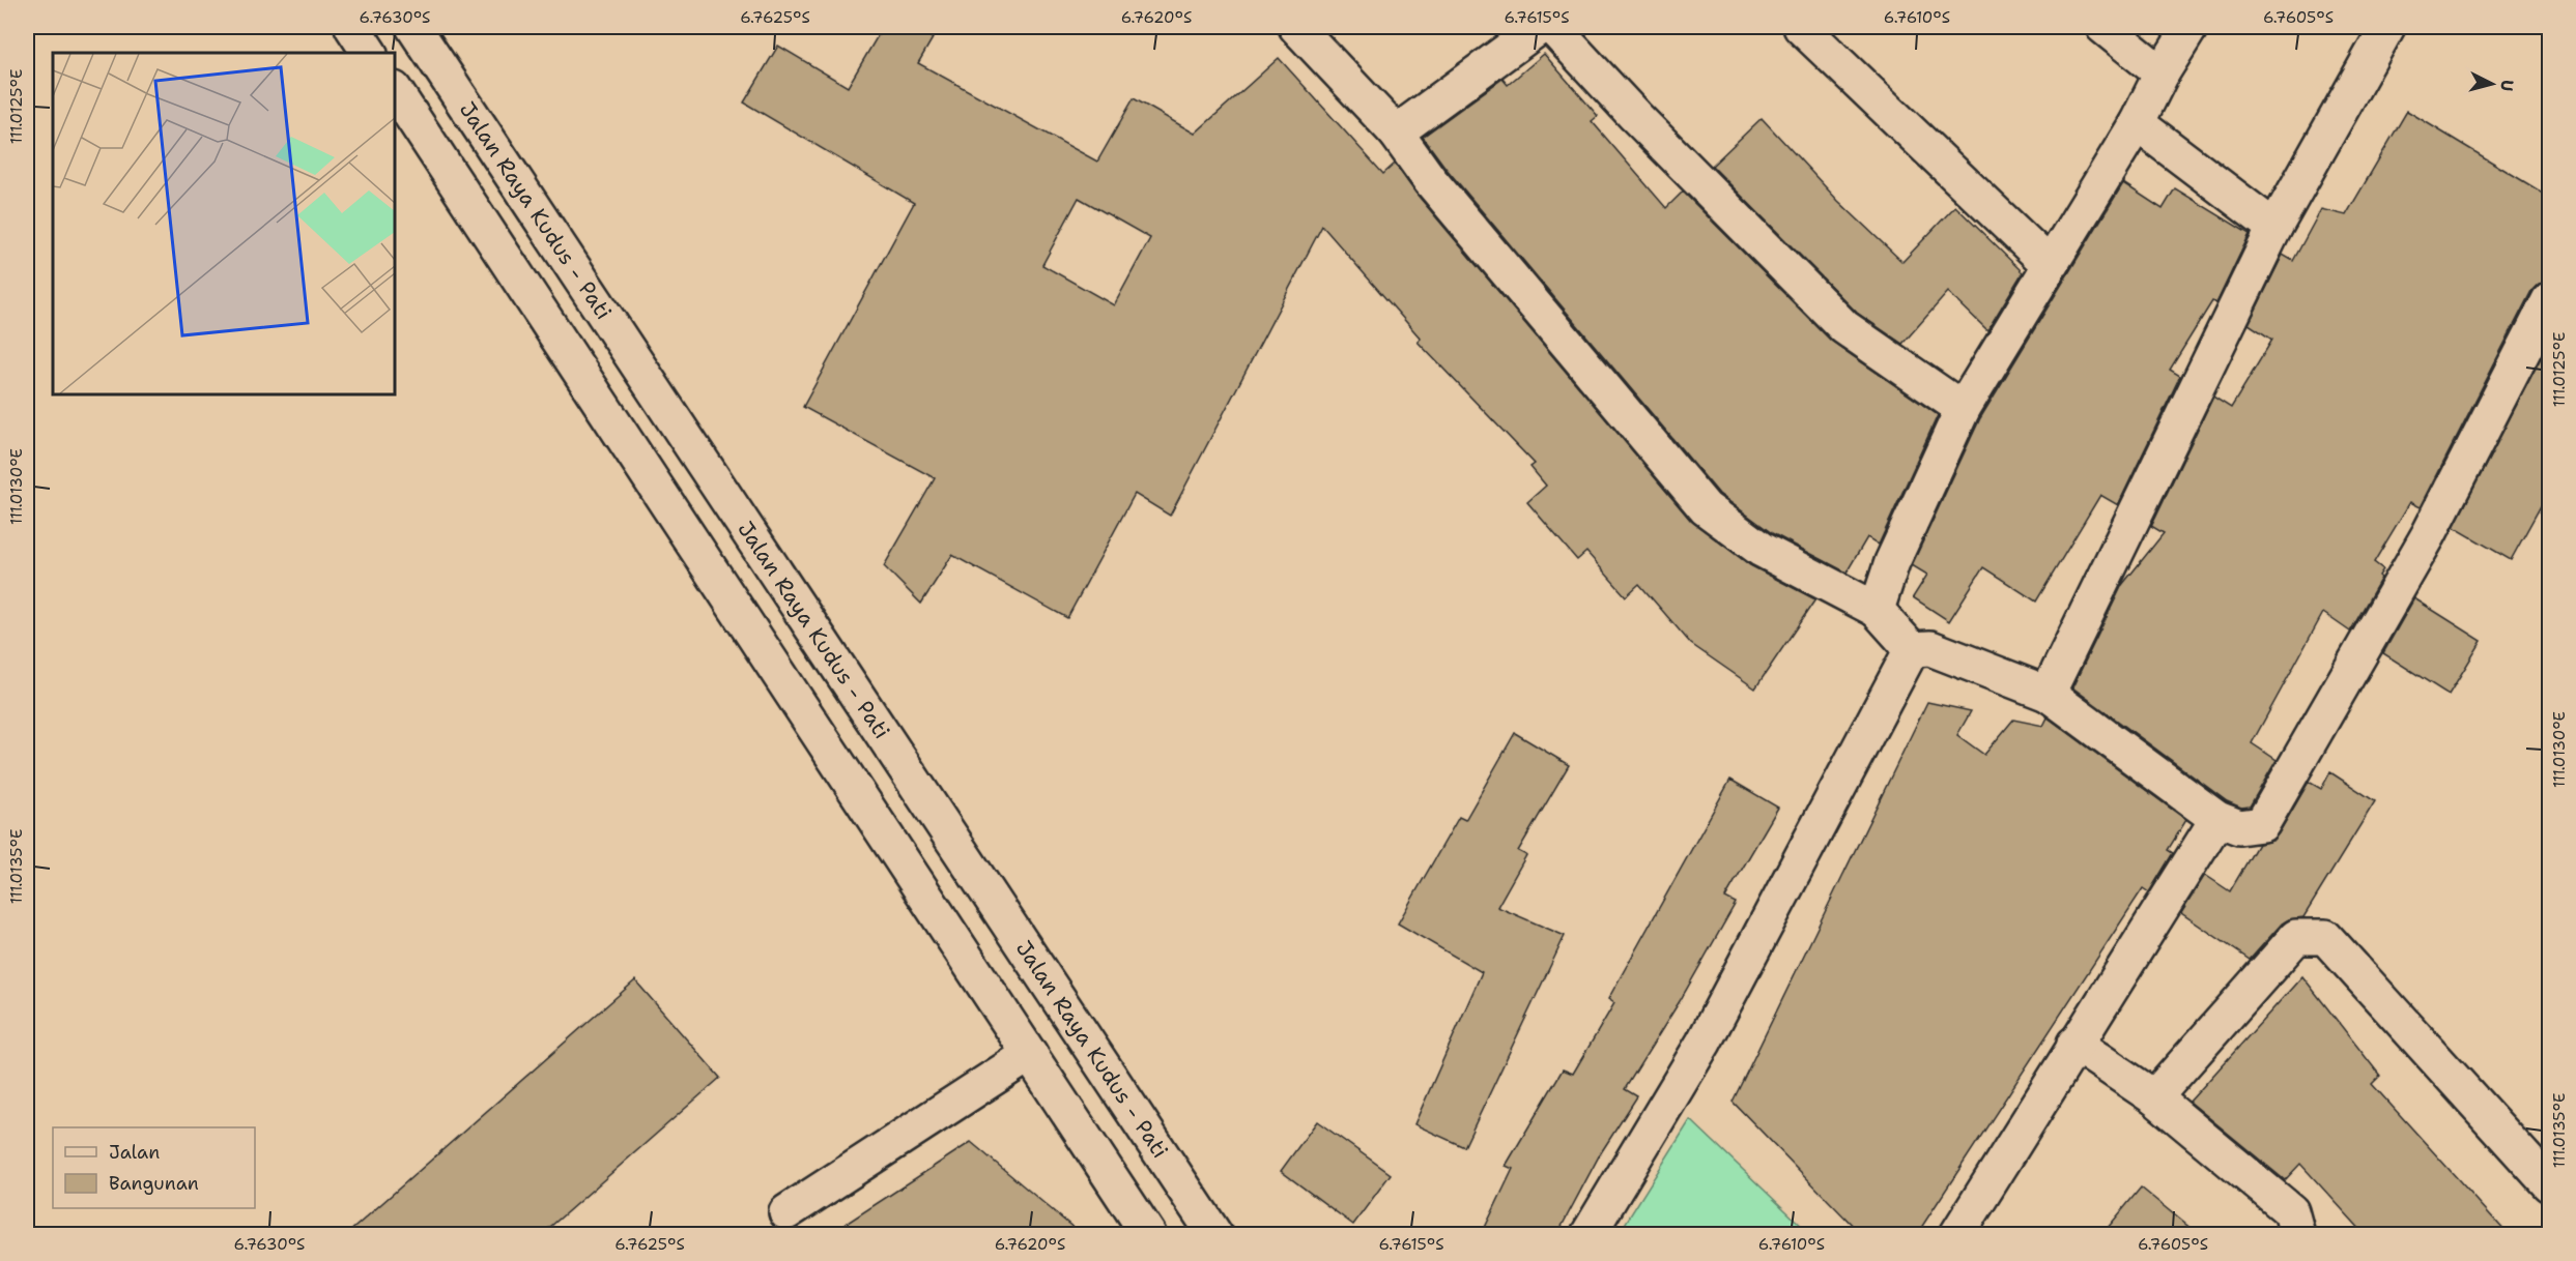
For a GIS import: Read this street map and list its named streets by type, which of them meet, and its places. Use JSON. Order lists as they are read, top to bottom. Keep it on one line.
{"streets":{"street":["Jalan Raya Kudus - Pati"]},"legend":["Jalan","Bangunan"],"north":"right","coordinates":["6.7630°S","6.7625°S","6.7620°S","6.7615°S","6.7610°S","6.7605°S","111.0125°E","111.0130°E","111.0135°E"]}
